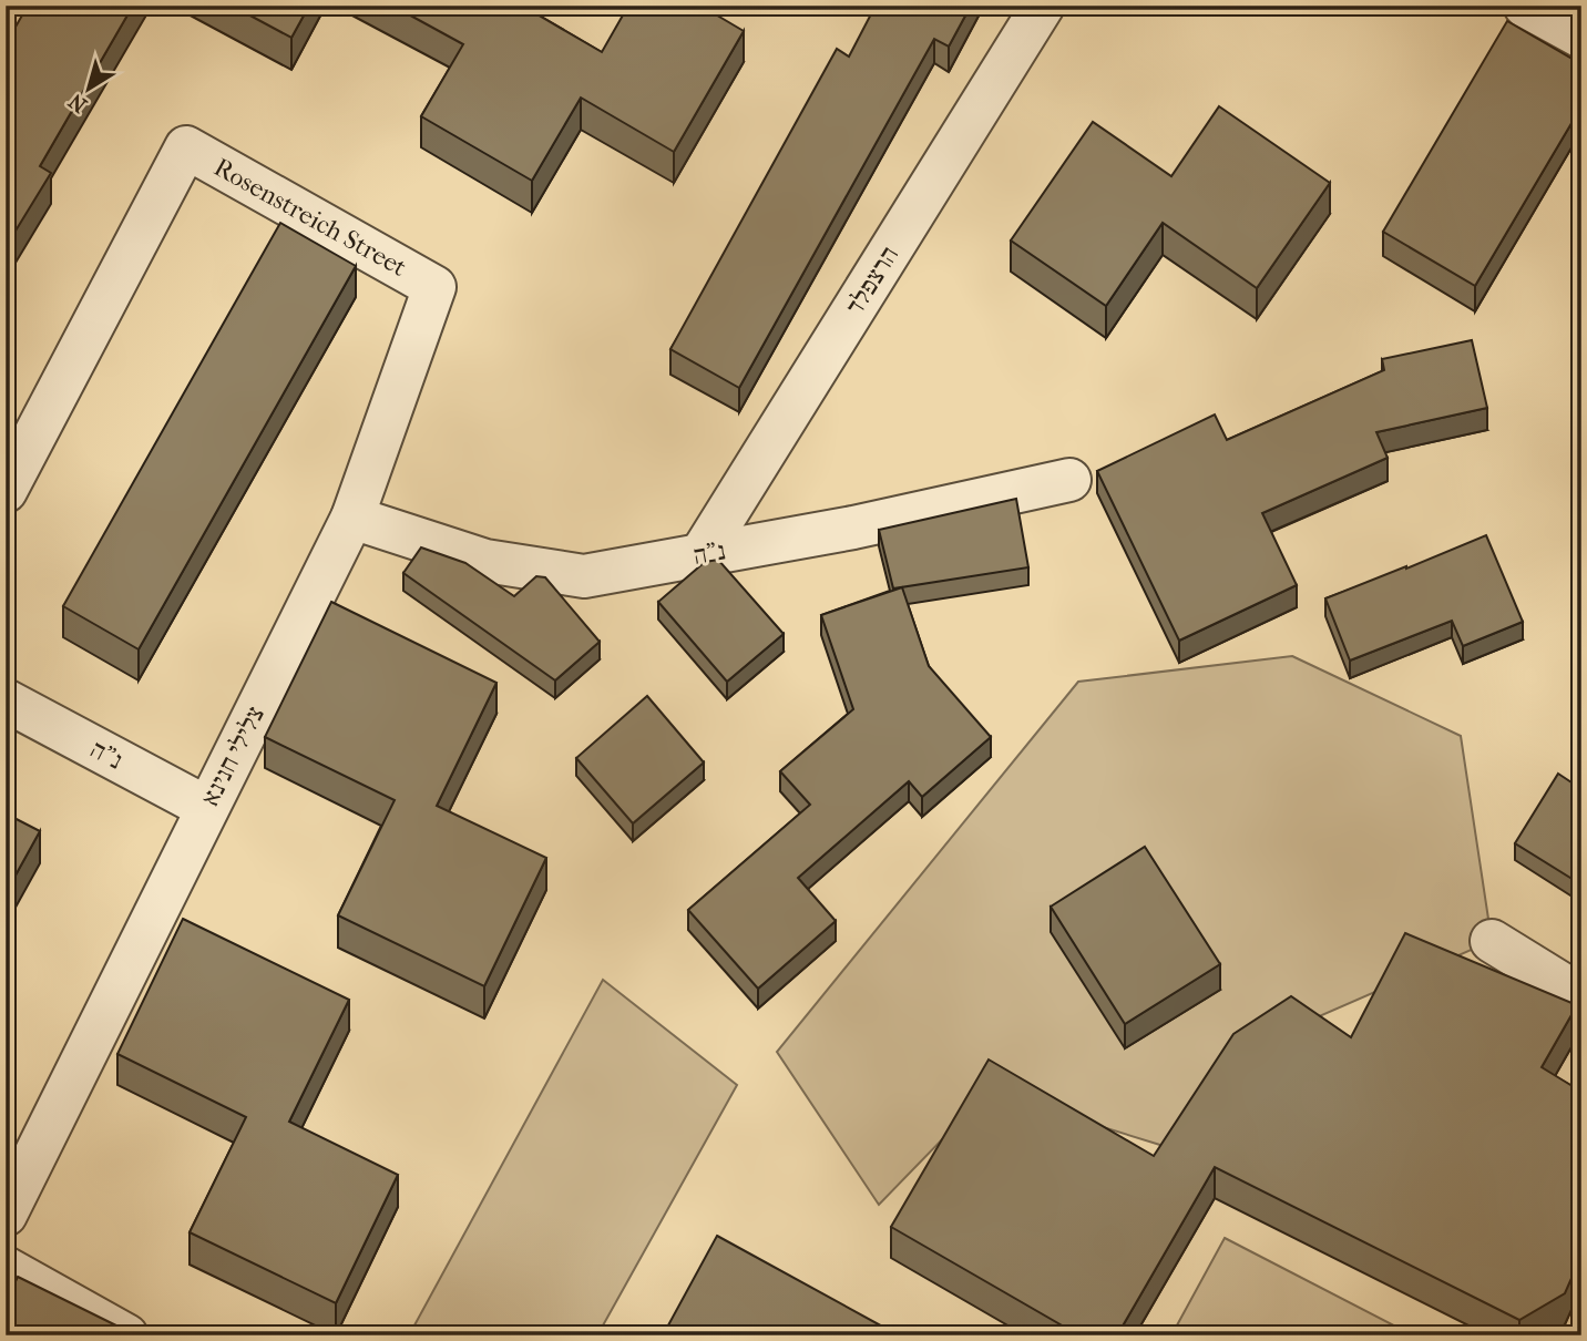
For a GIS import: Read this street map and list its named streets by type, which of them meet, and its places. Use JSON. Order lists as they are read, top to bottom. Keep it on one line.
{"streets":{"street":["Rosenstreich Street","הרצפלד","נ\"ה","צלילי חנינא"]},"crossings":[["Rosenstreich Street","צלילי חנינא"],["הרצפלד","נ\"ה"],["נ\"ה","צלילי חנינא"]],"north":"bottom left"}
